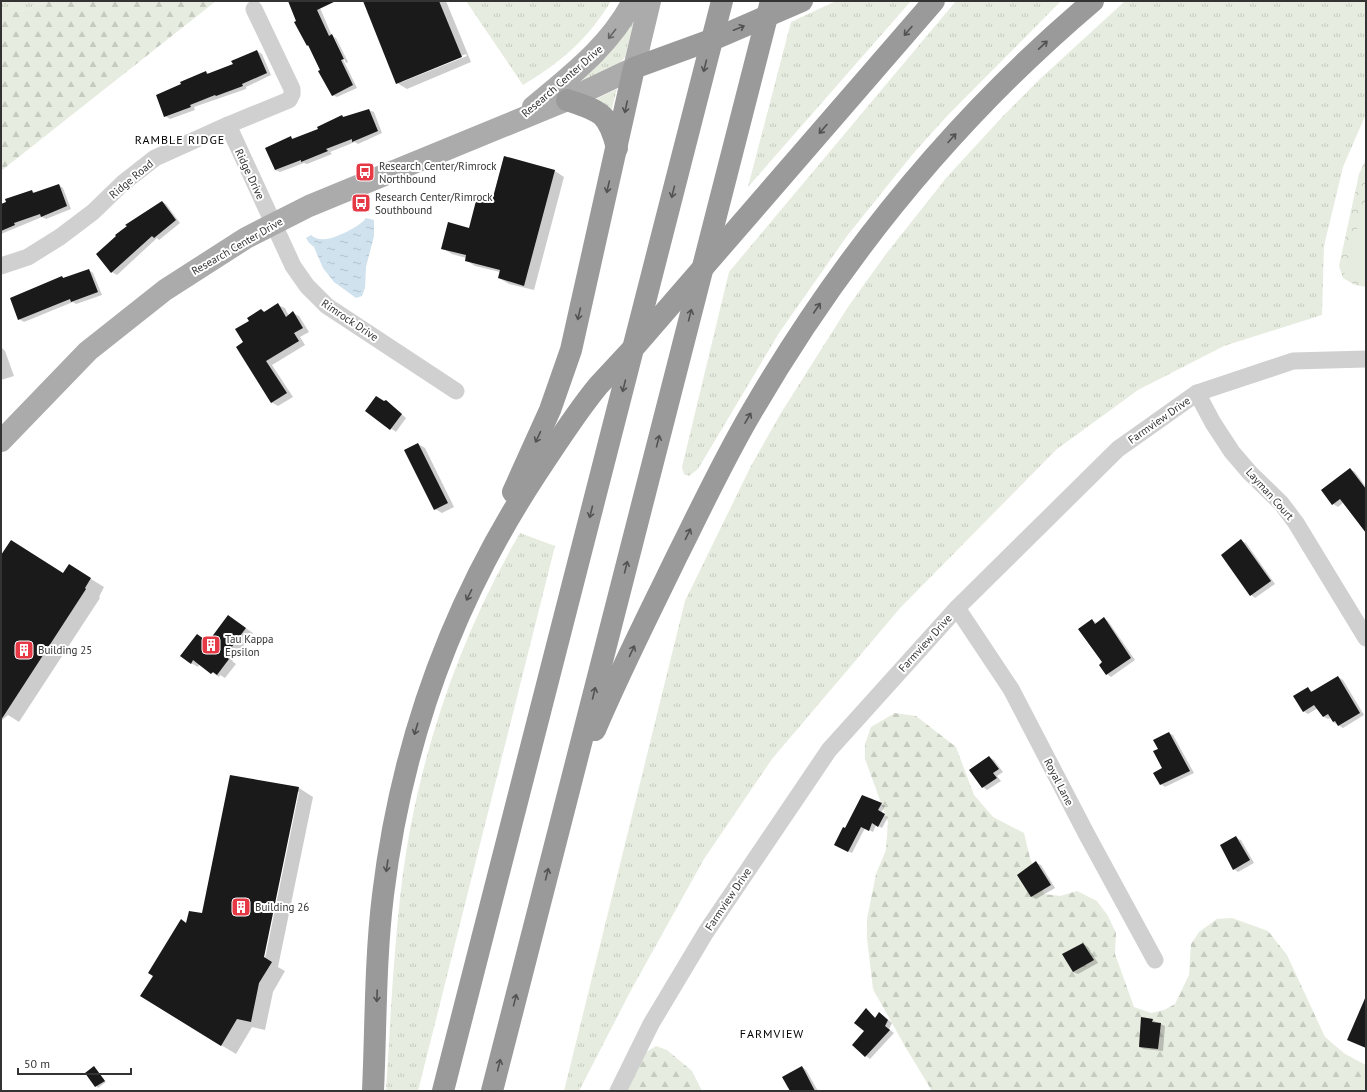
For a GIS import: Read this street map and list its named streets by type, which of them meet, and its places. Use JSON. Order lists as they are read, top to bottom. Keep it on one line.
{"streets":{"main road":["Research Center Drive"],"street":["Ridge Drive","Ridge Road","Rimrock Drive","Farmview Drive","Layman Court","Royal Lane"]},"crossings":[["Research Center Drive","Ridge Drive"],["Research Center Drive","Rimrock Drive"],["Ridge Drive","Ridge Road"],["Ridge Drive","Rimrock Drive"],["Farmview Drive","Layman Court"],["Farmview Drive","Royal Lane"]],"districts":["RAMBLE RIDGE","FARMVIEW"],"places":{"bus stop":["Research Center/Rimrock Northbound","Research Center/Rimrock Southbound"],"building":["Tau Kappa Epsilon","Building 25","Building 26"]},"scale_bar":"50 m"}
